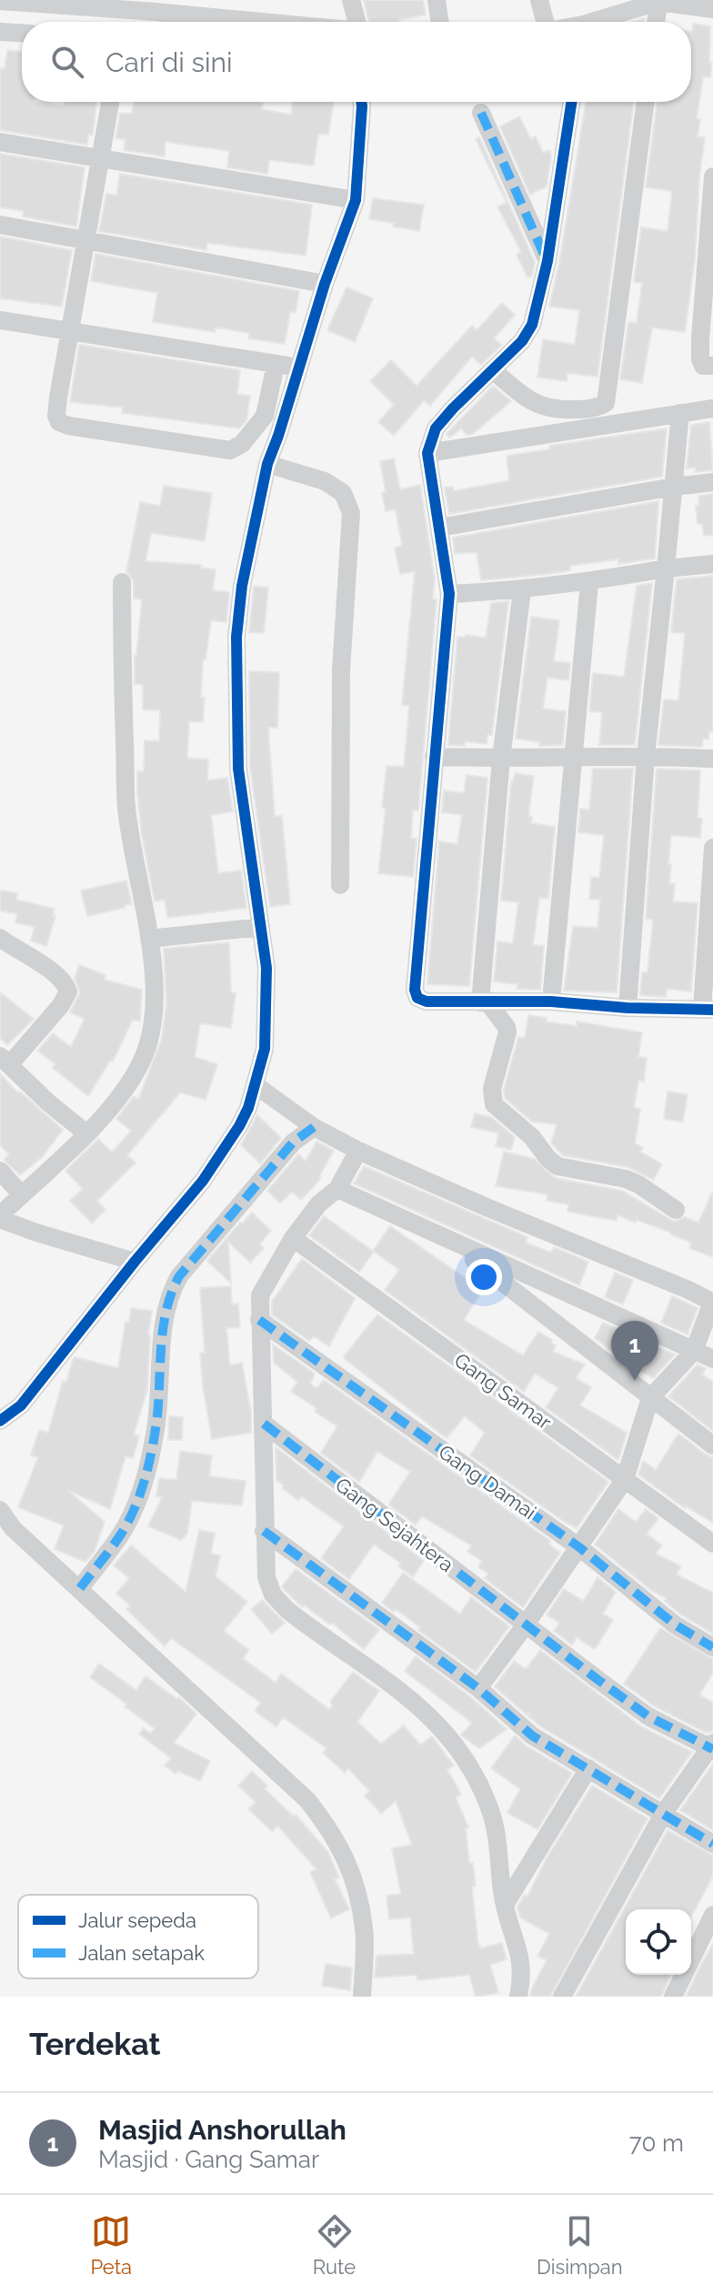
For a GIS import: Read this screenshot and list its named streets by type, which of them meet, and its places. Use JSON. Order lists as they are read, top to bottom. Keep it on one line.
{"streets":{"street":["Gang Samar","Gang Damai","Gang Sejahtera"]},"legend":["Jalur sepeda","Jalan setapak"],"page":{"search":"Cari di sini","pins":"1","heading":"Terdekat","list":[{"mark":"1","name":"Masjid Anshorullah","note":"Masjid · Gang Samar","value":"70 m"}],"nav":["Peta","Rute","Disimpan"]}}
